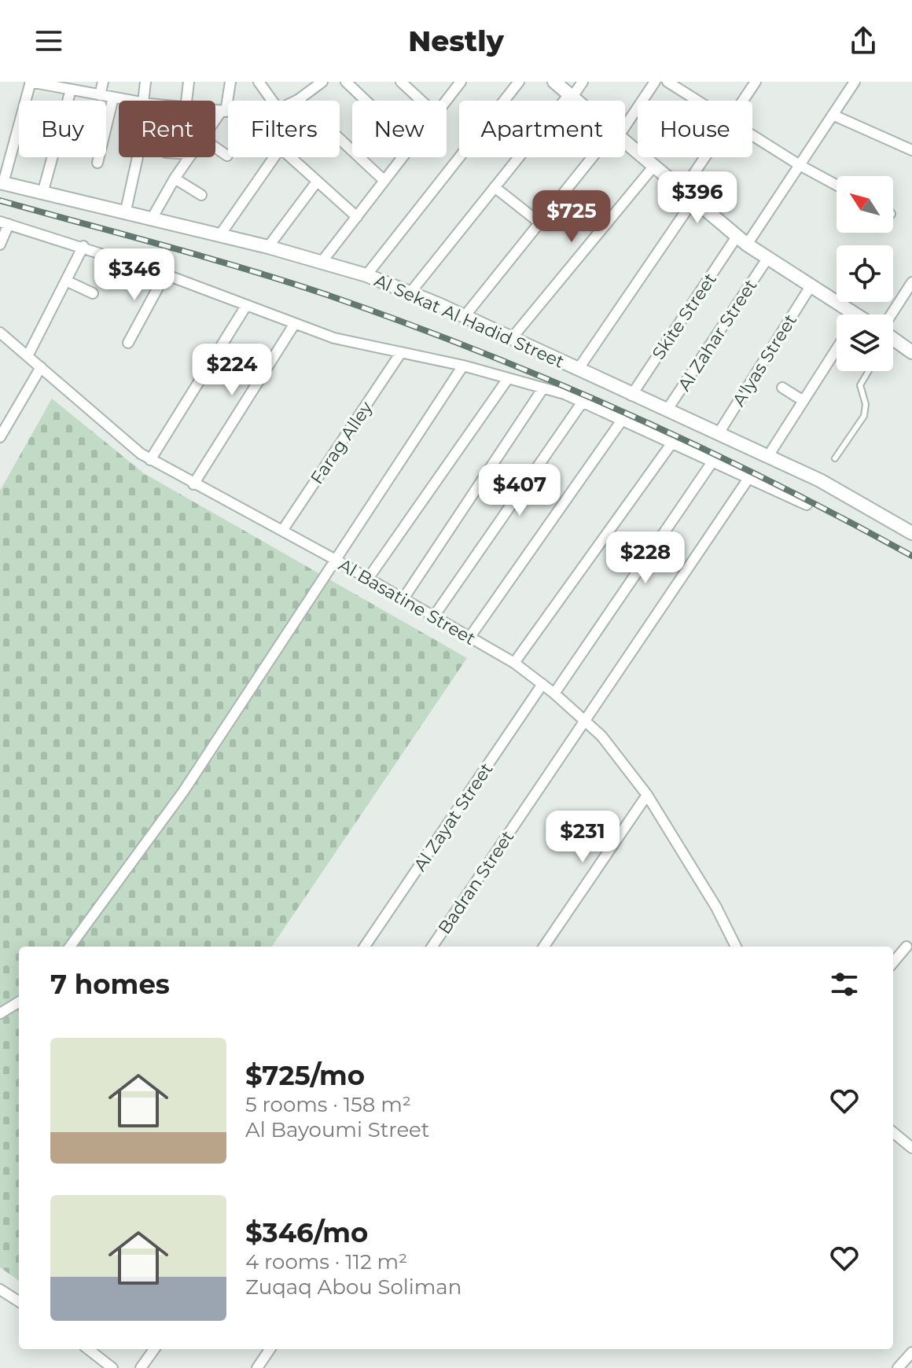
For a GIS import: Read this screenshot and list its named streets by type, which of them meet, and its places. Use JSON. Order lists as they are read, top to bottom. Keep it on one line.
{"streets":{"street":["Skite Street","Al Sekat Al Hadid Street","Al Zahar Street","A'lyas Street","Farag Alley","Al Basatine Street","Al Zayat Street","Badran Street"]},"crossings":[["Skite Street","Al Sekat Al Hadid Street"],["Al Sekat Al Hadid Street","Al Zahar Street"],["Al Sekat Al Hadid Street","A'lyas Street"],["Farag Alley","Al Basatine Street"],["Al Basatine Street","Al Zayat Street"],["Al Basatine Street","Badran Street"]],"north":"top left","page":{"header":"Nestly","chip":["Buy","Rent","Filters","New","Apartment","House"],"price":["$396","$725","$346","$224","$407","$228","$231"],"heading":"7 homes","list":[{"name":"$725/mo","note":"5 rooms · 158 m² · Al Bayoumi Street"},{"name":"$346/mo","note":"4 rooms · 112 m² · Zuqaq Abou Soliman"}]}}
